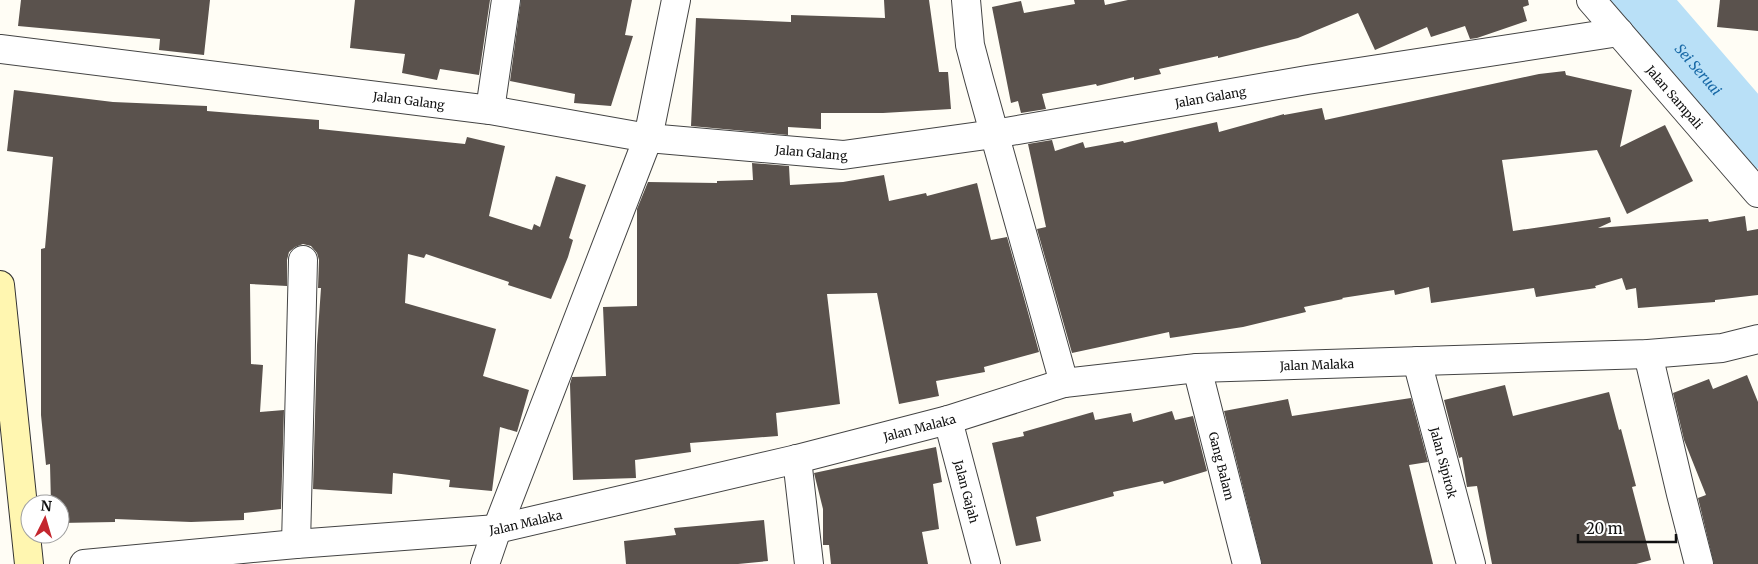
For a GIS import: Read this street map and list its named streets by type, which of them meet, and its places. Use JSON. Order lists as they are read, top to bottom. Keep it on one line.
{"streets":{"street":["Jalan Galang","Jalan Sampali","Jalan Malaka","Jalan Sipirok","Gang Balam","Jalan Gajah"]},"crossings":[["Jalan Galang","Jalan Sampali"],["Jalan Malaka","Jalan Sipirok"],["Jalan Malaka","Gang Balam"],["Jalan Malaka","Jalan Gajah"]],"water":["Sei Seruai"],"scale_bar":"20 m","north":"top"}
